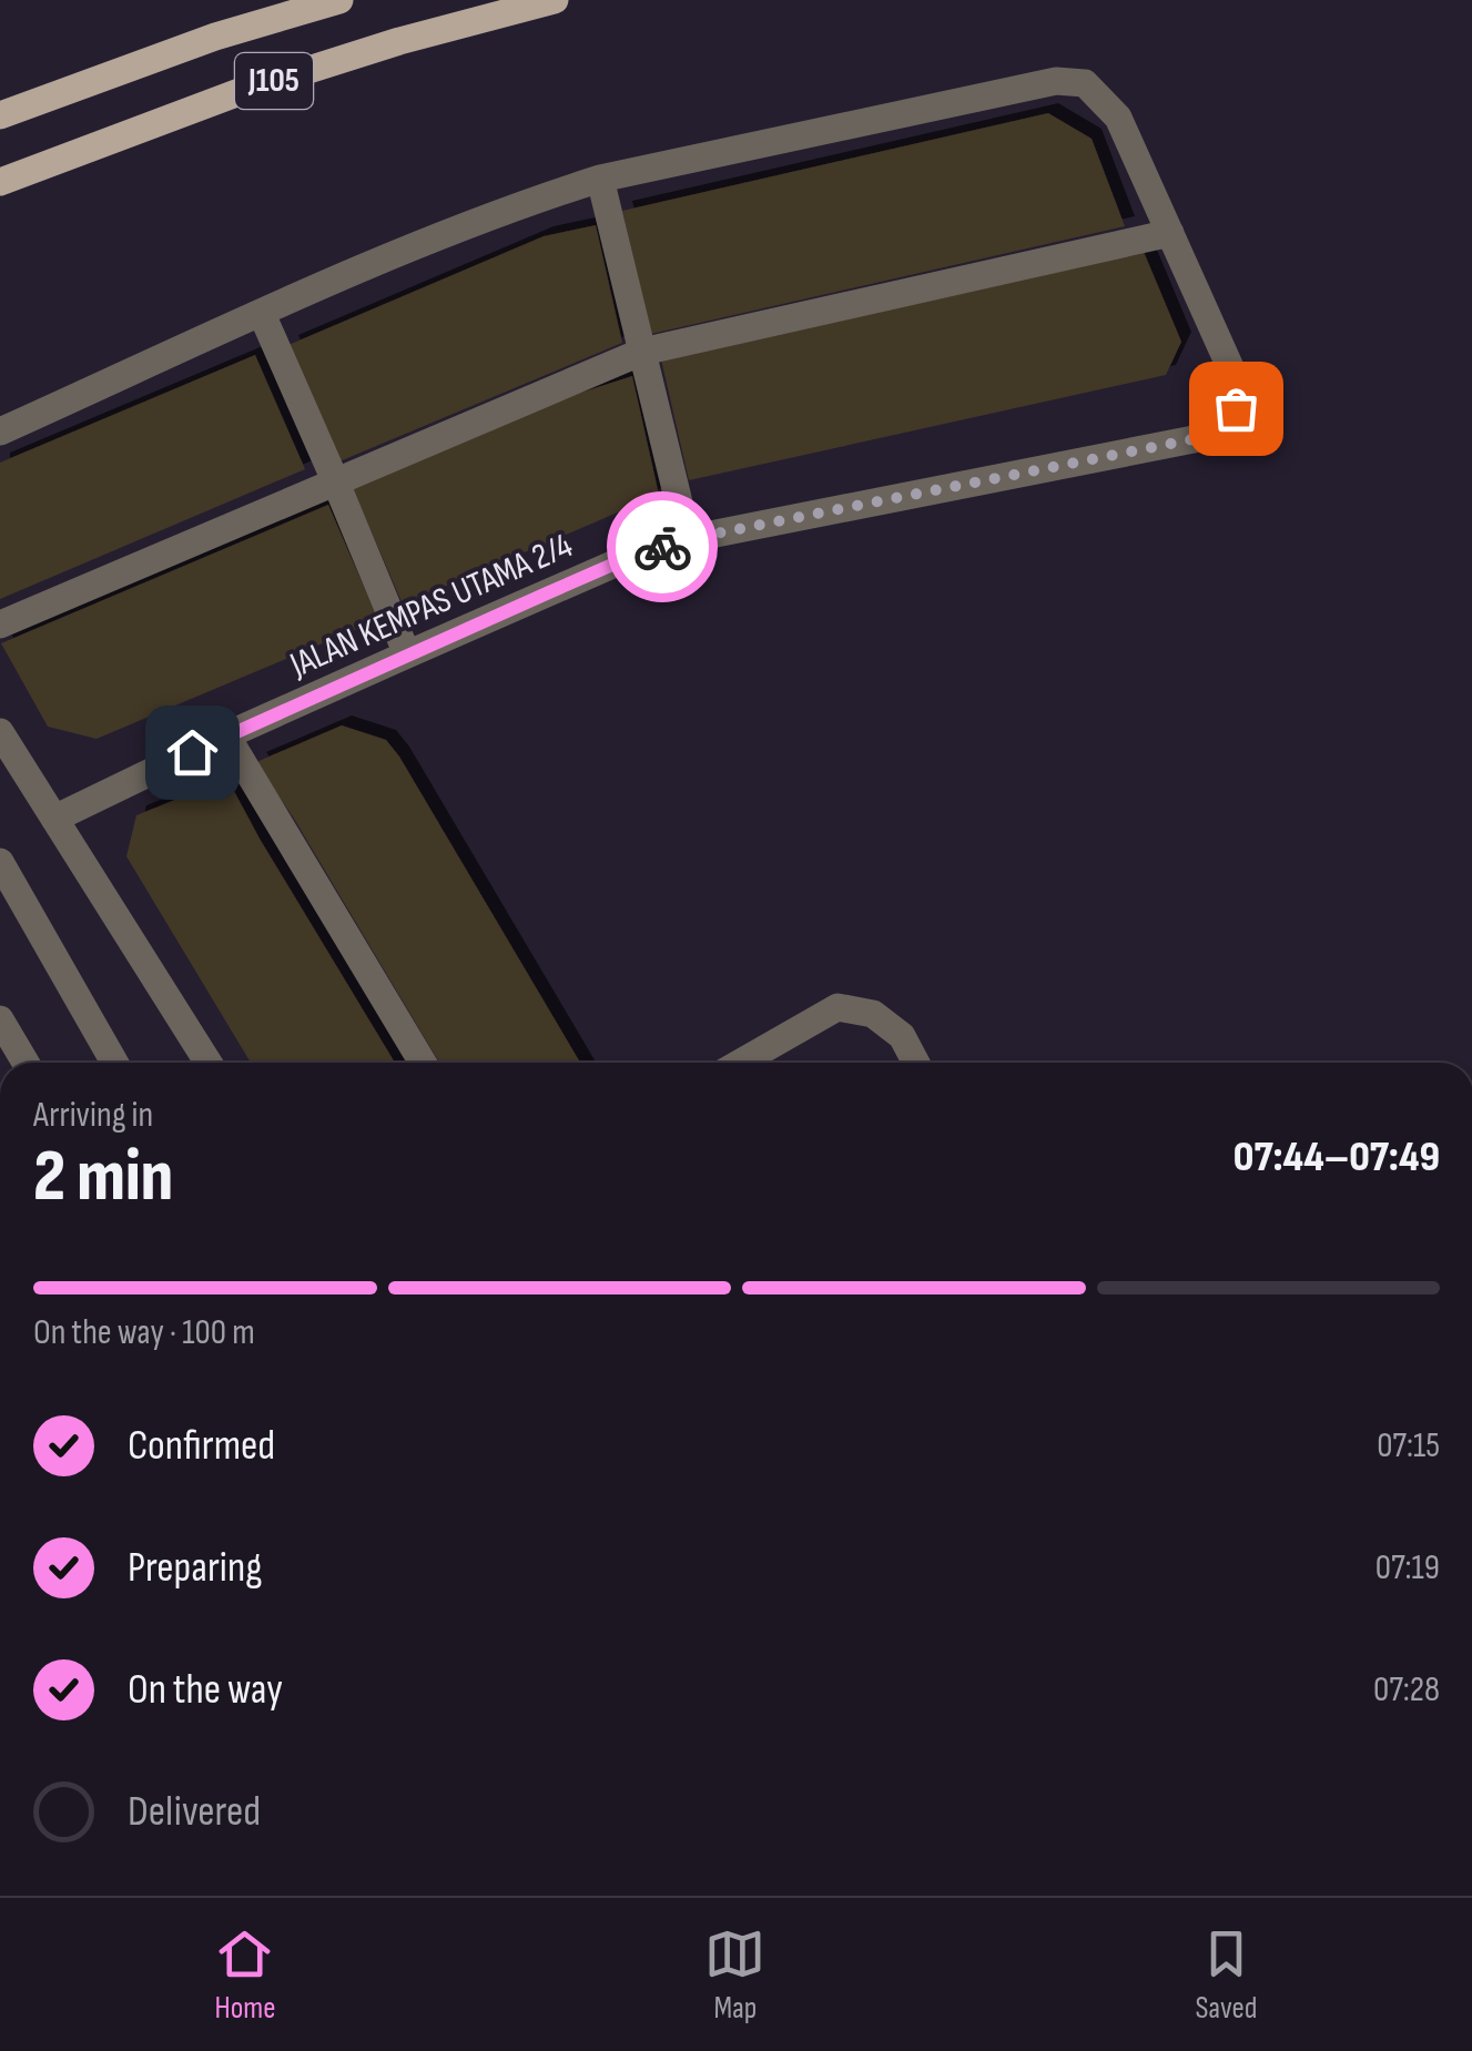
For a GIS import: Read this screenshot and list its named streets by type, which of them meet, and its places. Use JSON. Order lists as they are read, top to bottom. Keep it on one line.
{"streets":{"main road":["J105"],"street":["JALAN KEMPAS UTAMA 2/4"]},"page":{"heading":["2 min","Arriving in","07:44–07:49"],"bar":"On the way · 100 m","list":[["Confirmed","07:15"],["Preparing","07:19"],["On the way","07:28"],"Delivered"],"tabs":["Home","Map","Saved"]}}
